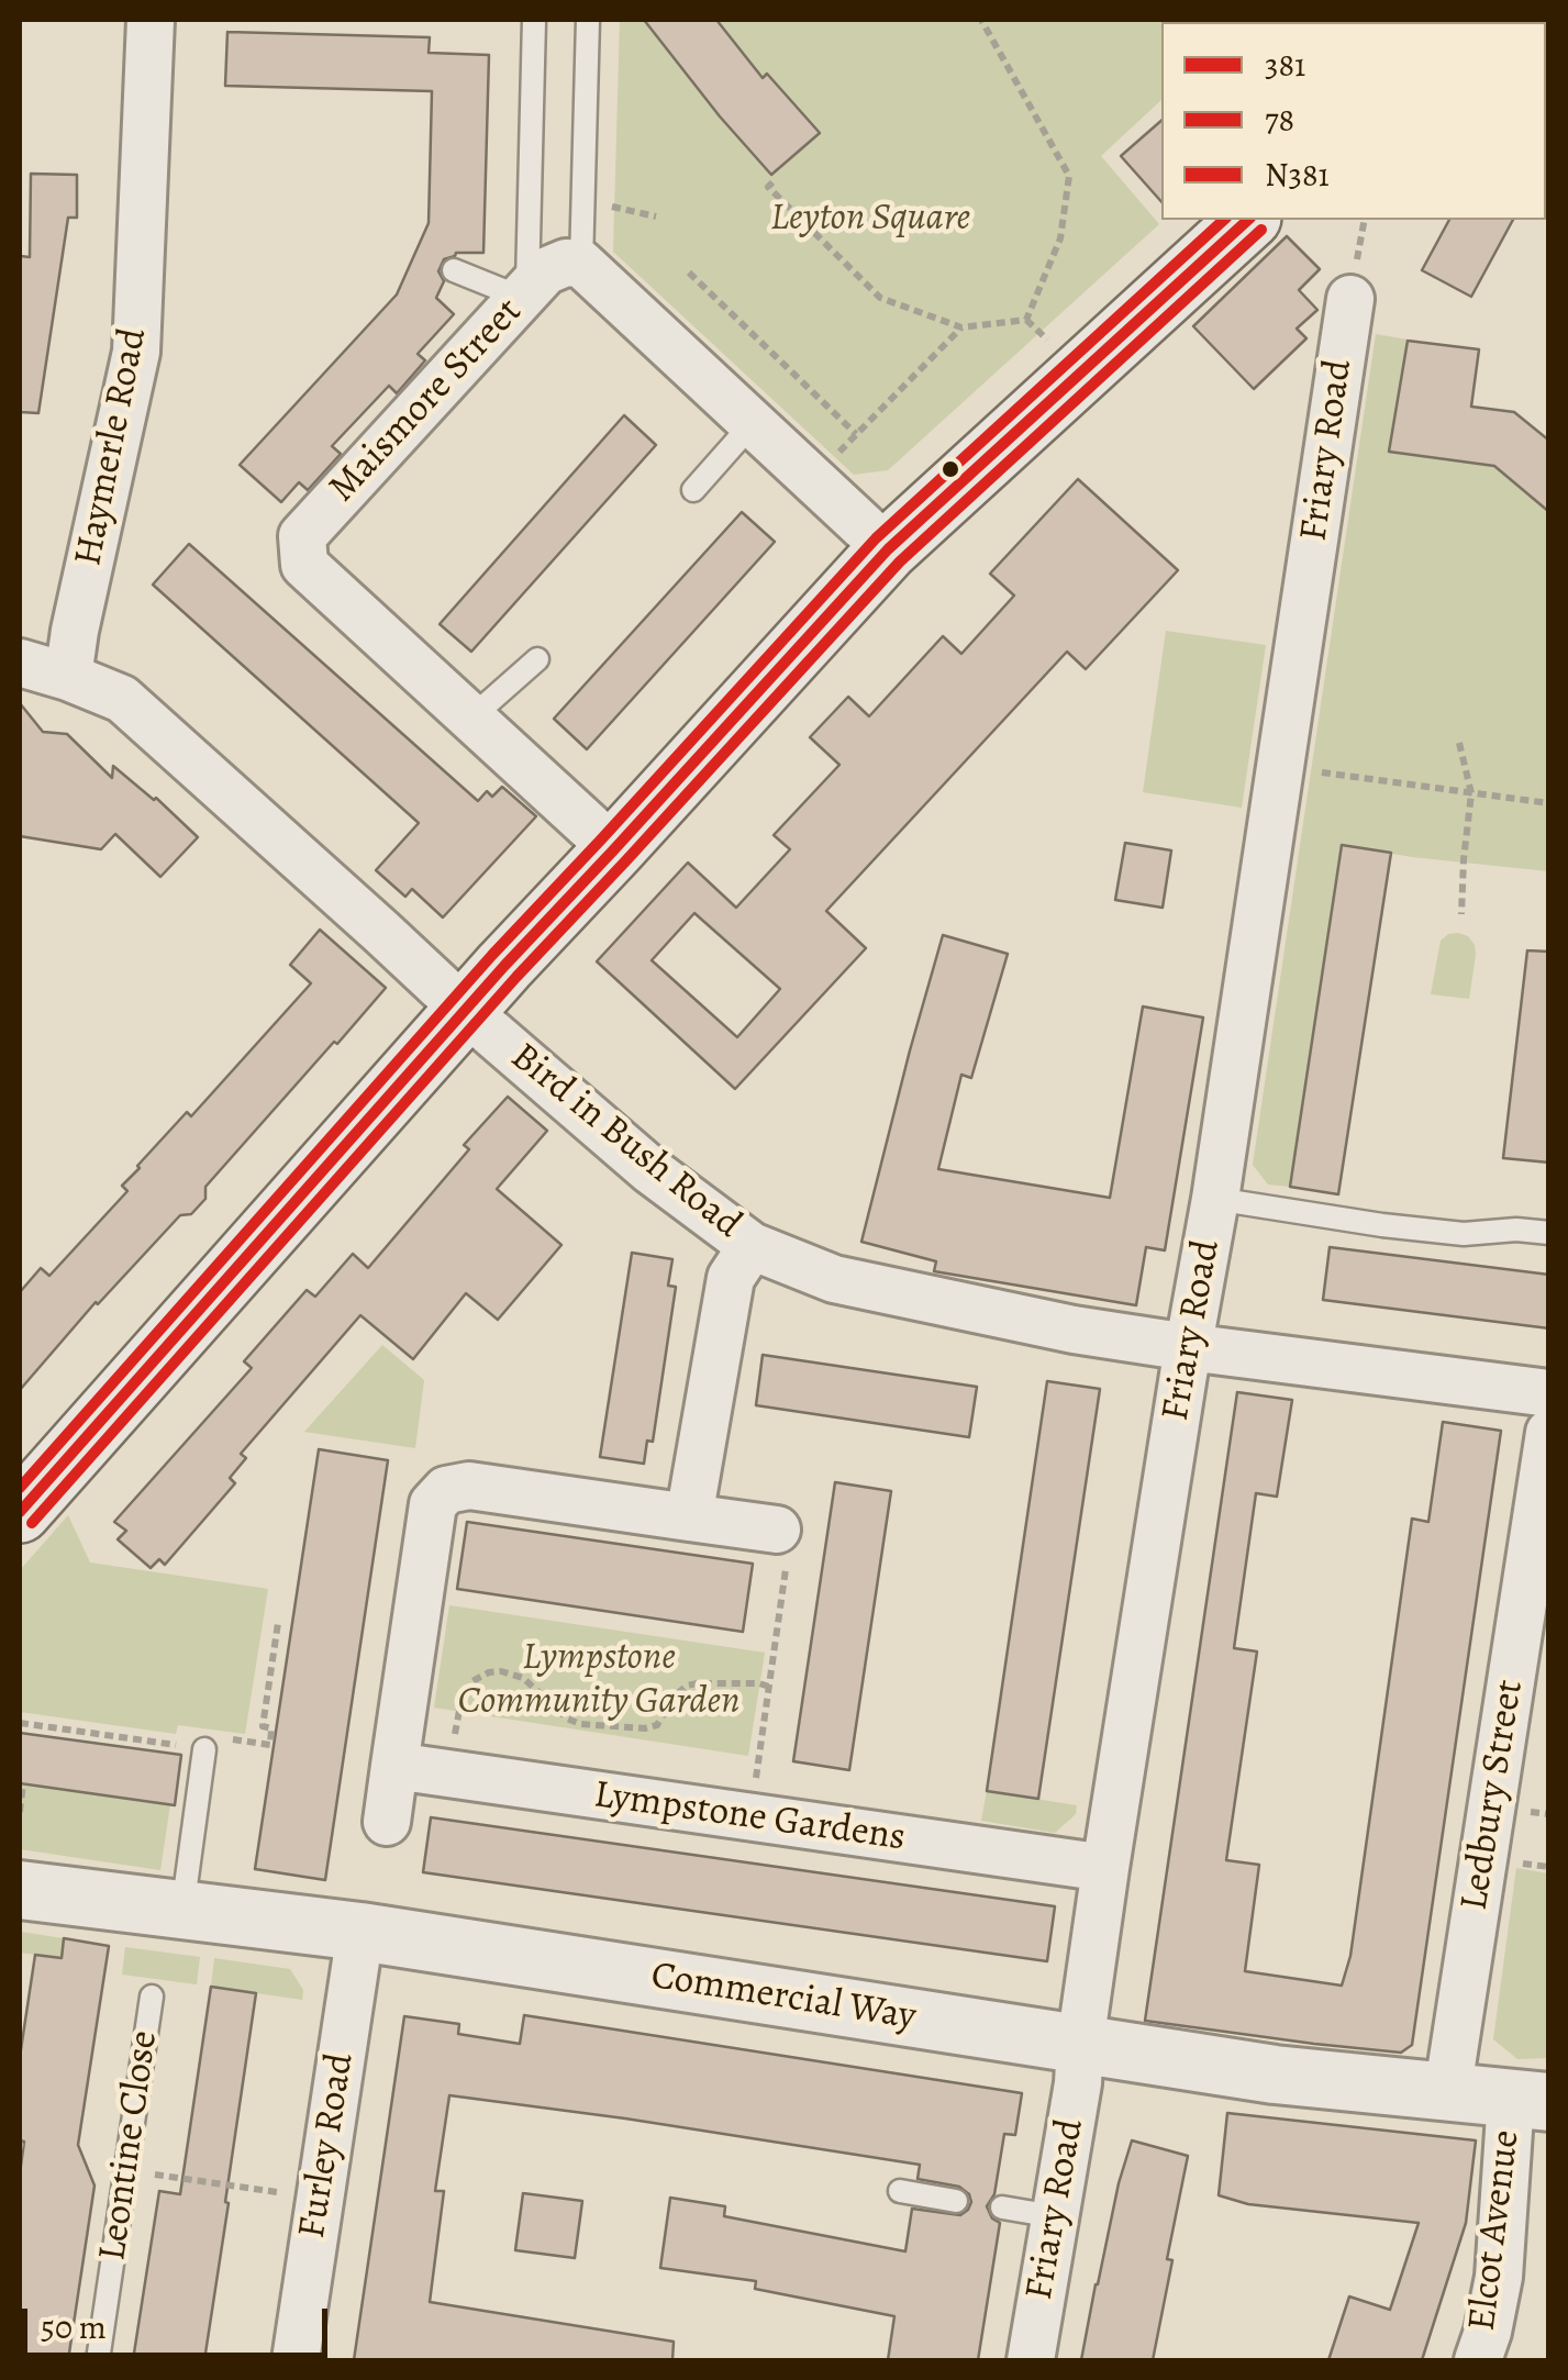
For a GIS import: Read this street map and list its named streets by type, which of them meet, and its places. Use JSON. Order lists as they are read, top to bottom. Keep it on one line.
{"streets":{"street":["Maismore Street","Haymerle Road","Friary Road","Bird in Bush Road","Ledbury Street","Lympstone Gardens","Commercial Way","Furley Road","Elcot Avenue"],"lane":["Leontine Close"]},"crossings":[["Haymerle Road","Bird in Bush Road"],["Friary Road","Bird in Bush Road"],["Friary Road","Lympstone Gardens"],["Friary Road","Commercial Way"],["Ledbury Street","Commercial Way"],["Commercial Way","Furley Road"],["Commercial Way","Elcot Avenue"]],"parks":["Leyton Square","Lympstone Community Garden"],"lines":["transit line 381","transit line N381","transit line 78"],"legend":["381","78","N381"],"scale_bar":"50 m"}
